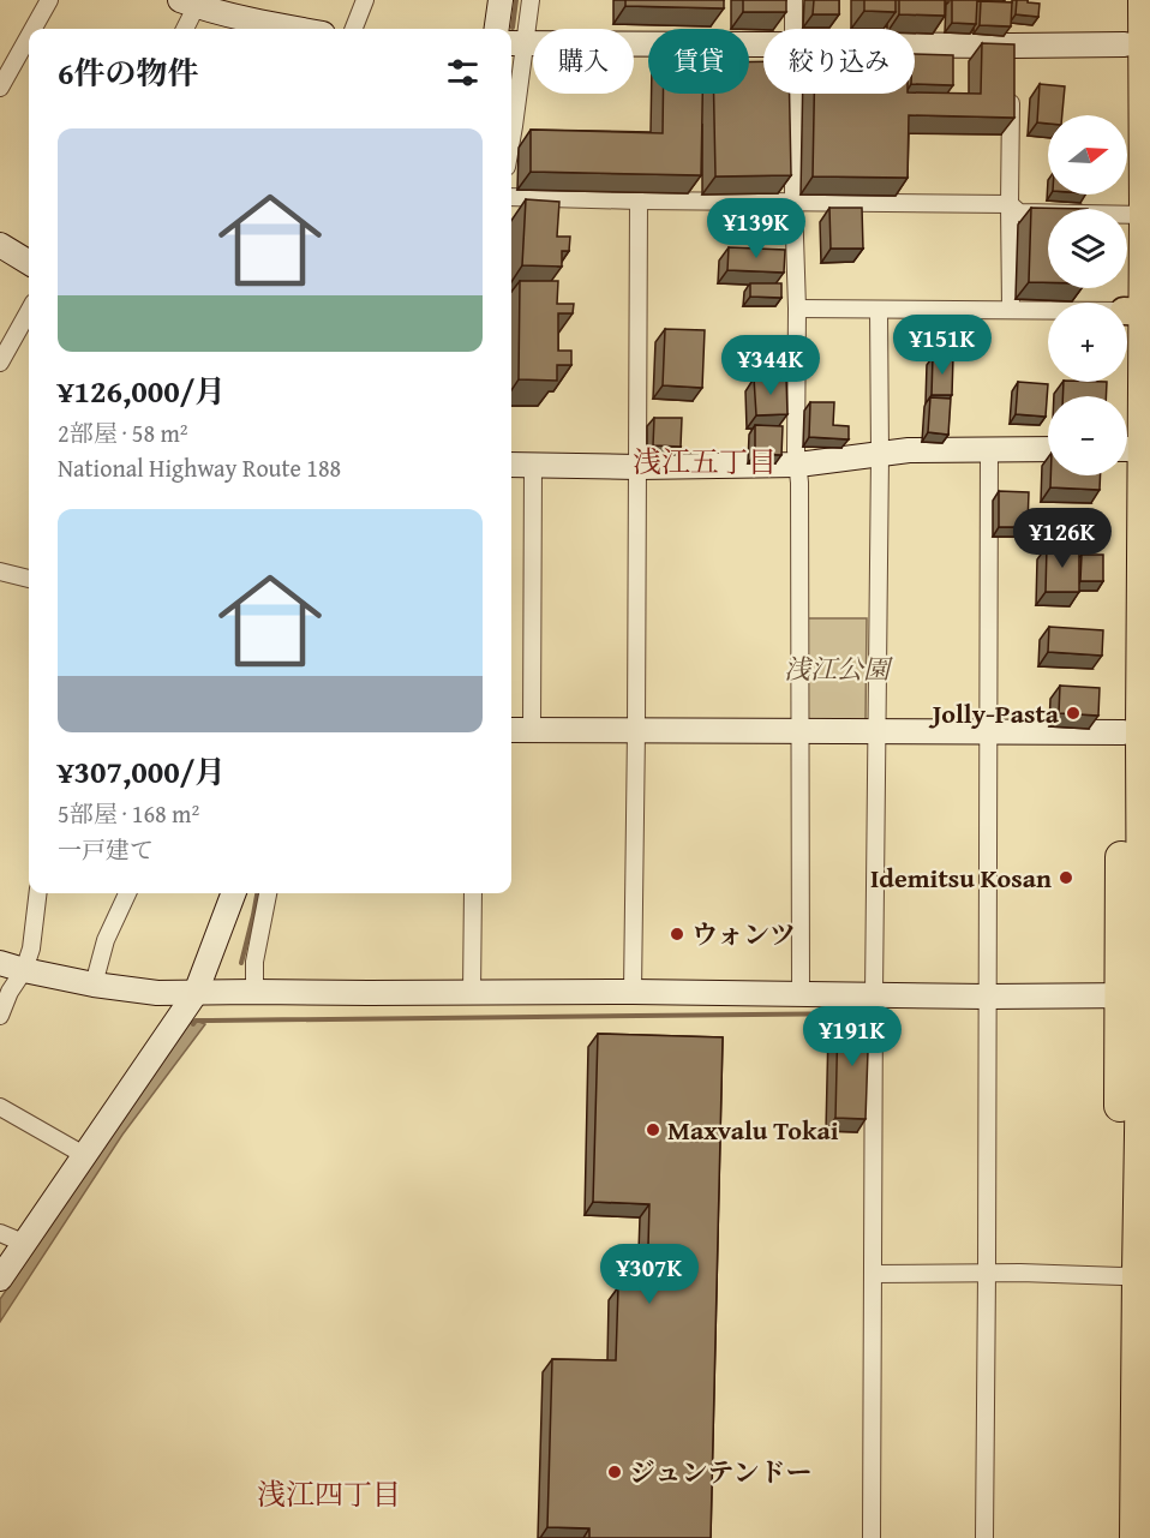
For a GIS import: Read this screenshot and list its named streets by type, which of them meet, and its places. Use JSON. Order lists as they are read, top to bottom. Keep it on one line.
{"districts":["浅江五丁目","浅江四丁目"],"parks":["浅江公園"],"places":["Jolly-Pasta","Idemitsu Kosan","ウォンツ","Maxvalu Tokai","ジュンテンドー"],"north":"right","page":{"chip":["購入","賃貸","絞り込み"],"heading":"6件の物件","map_buttons":["+","−"],"list":[{"name":"¥126,000/月","note":"2部屋 · 58 m² · National Highway Route 188"},{"name":"¥307,000/月","note":"5部屋 · 168 m² · 一戸建て"}],"price":["¥139K","¥151K","¥344K","¥126K","¥191K","¥307K"]}}
